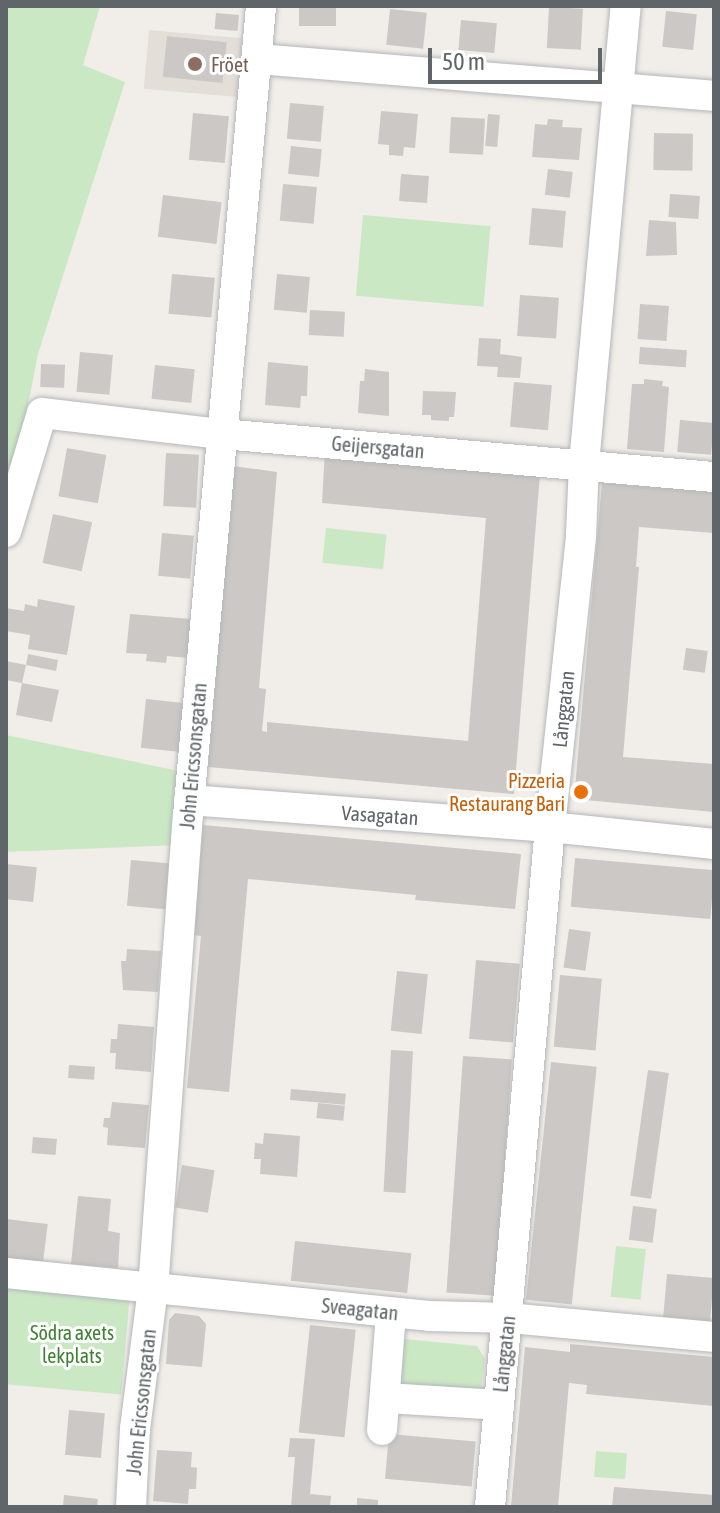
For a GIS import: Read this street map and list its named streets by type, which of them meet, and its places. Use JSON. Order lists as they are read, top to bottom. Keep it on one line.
{"streets":{"street":["Geijersgatan","Långgatan","John Ericssonsgatan","Vasagatan","Sveagatan"]},"crossings":[["Geijersgatan","Långgatan"],["Geijersgatan","John Ericssonsgatan"],["Långgatan","Vasagatan"],["Långgatan","Sveagatan"],["John Ericssonsgatan","Vasagatan"],["John Ericssonsgatan","Sveagatan"]],"parks":["Södra axets lekplats"],"places":["Fröet","Pizzeria Restaurang Bari"],"scale_bar":"50 m"}
